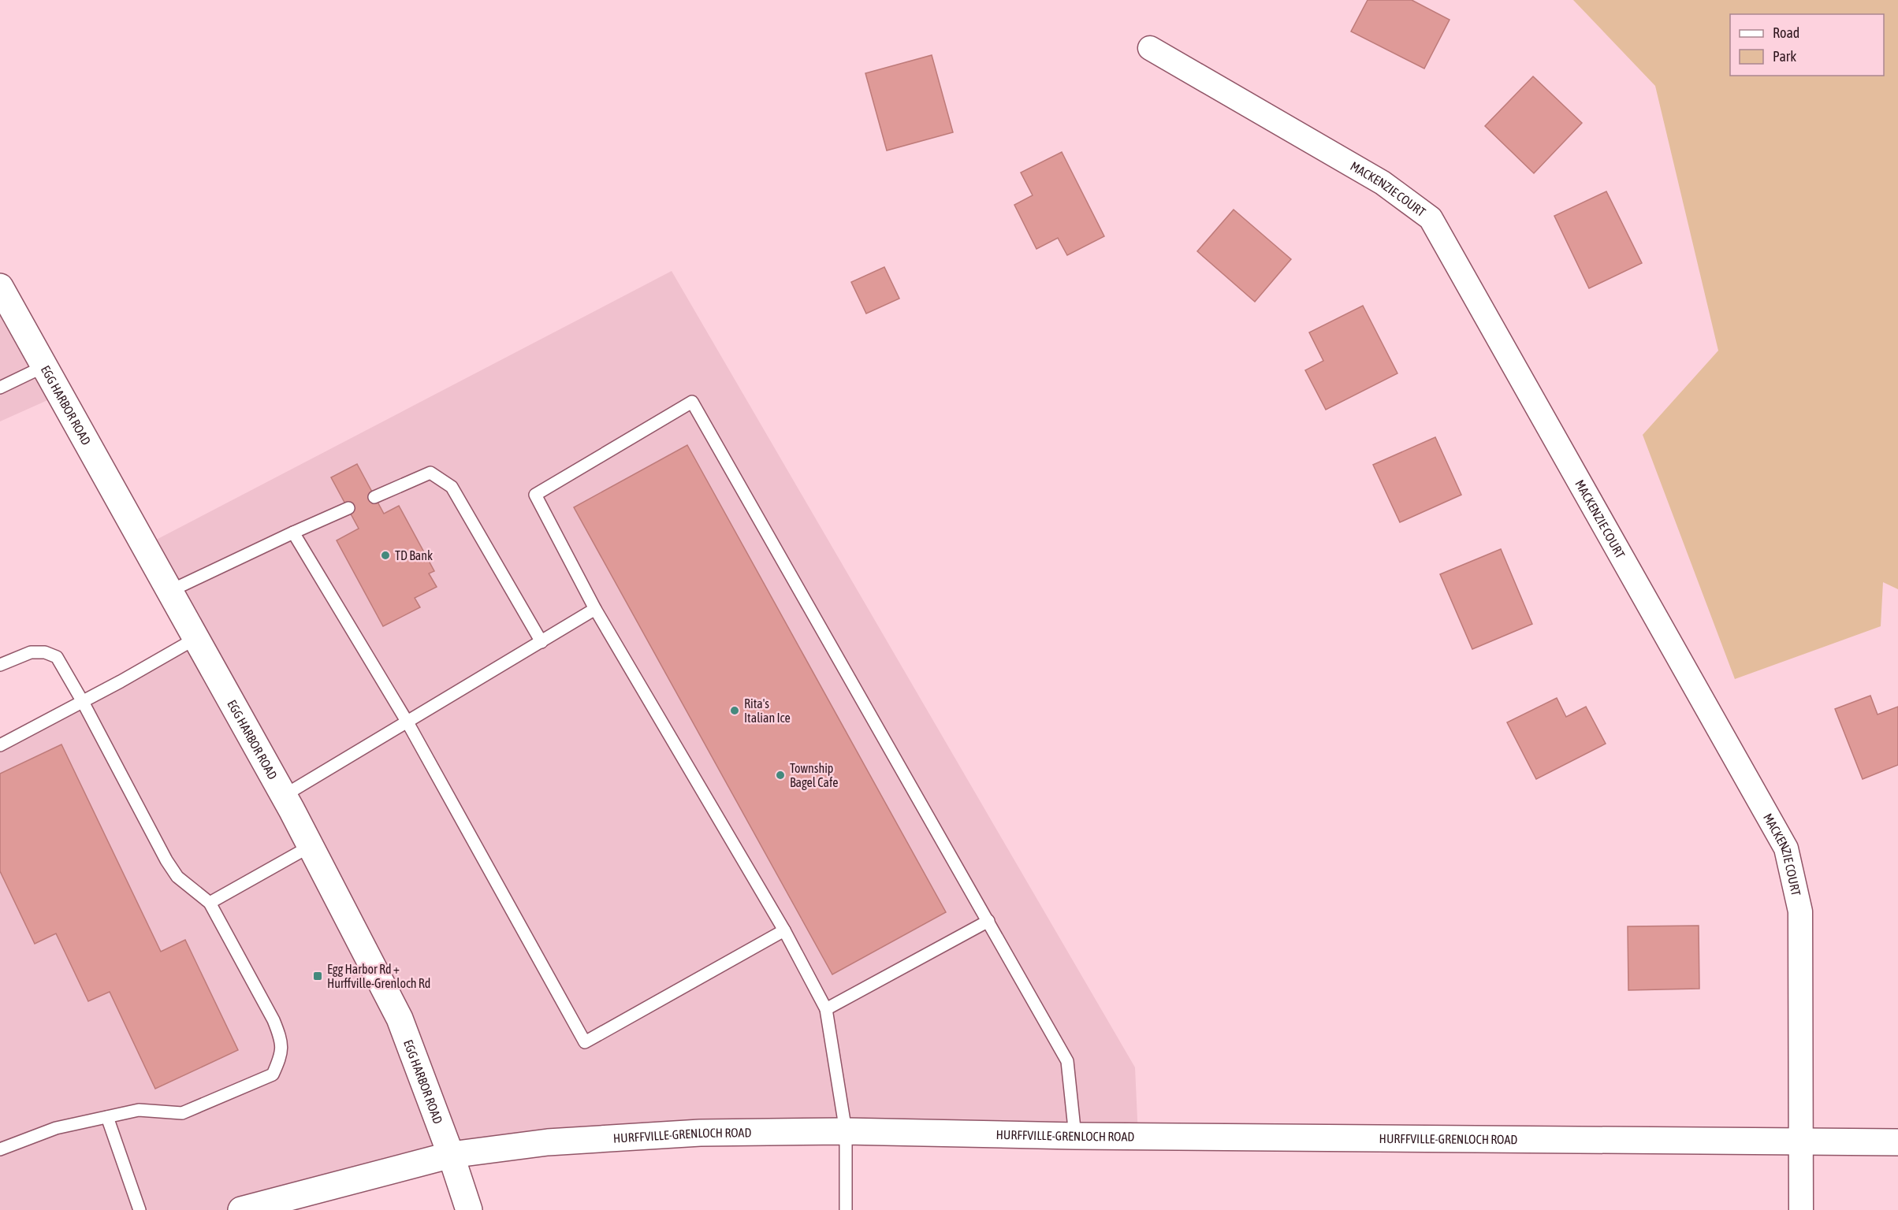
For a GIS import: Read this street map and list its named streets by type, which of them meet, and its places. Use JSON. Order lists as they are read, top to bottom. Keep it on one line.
{"streets":{"main road":["EGG HARBOR ROAD","HURFFVILLE-GRENLOCH ROAD"],"street":["MACKENZIE COURT"]},"crossings":[["MACKENZIE COURT","HURFFVILLE-GRENLOCH ROAD"],["EGG HARBOR ROAD","HURFFVILLE-GRENLOCH ROAD"]],"places":{"other":["TD Bank","Rita's Italian Ice","Township Bagel Cafe"],"transit":["Egg Harbor Rd + Hurffville-Grenloch Rd"]},"legend":["Road","Park"]}
